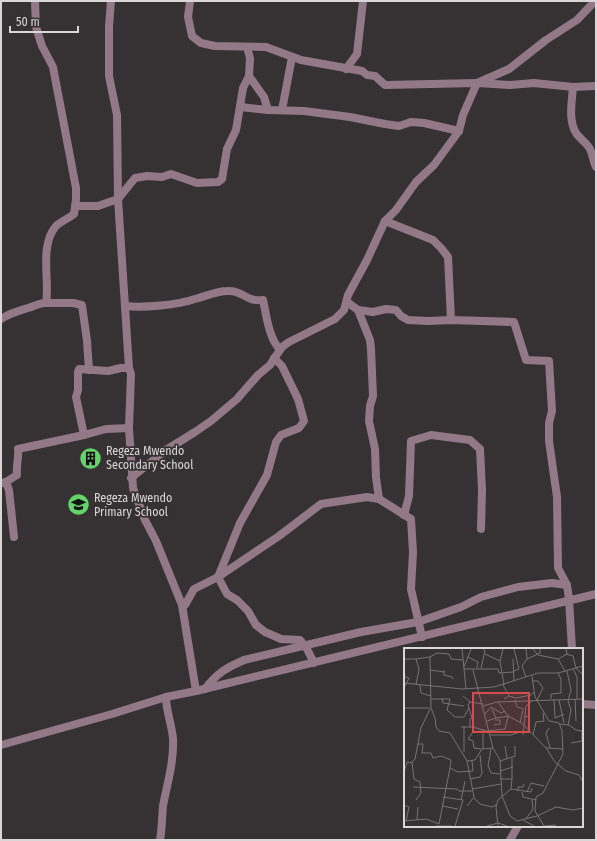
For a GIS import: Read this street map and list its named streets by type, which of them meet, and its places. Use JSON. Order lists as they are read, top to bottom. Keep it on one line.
{"places":{"building":["Regeza Mwendo Secondary School"],"school or university":["Regeza Mwendo Primary School"]},"scale_bar":"50 m"}
